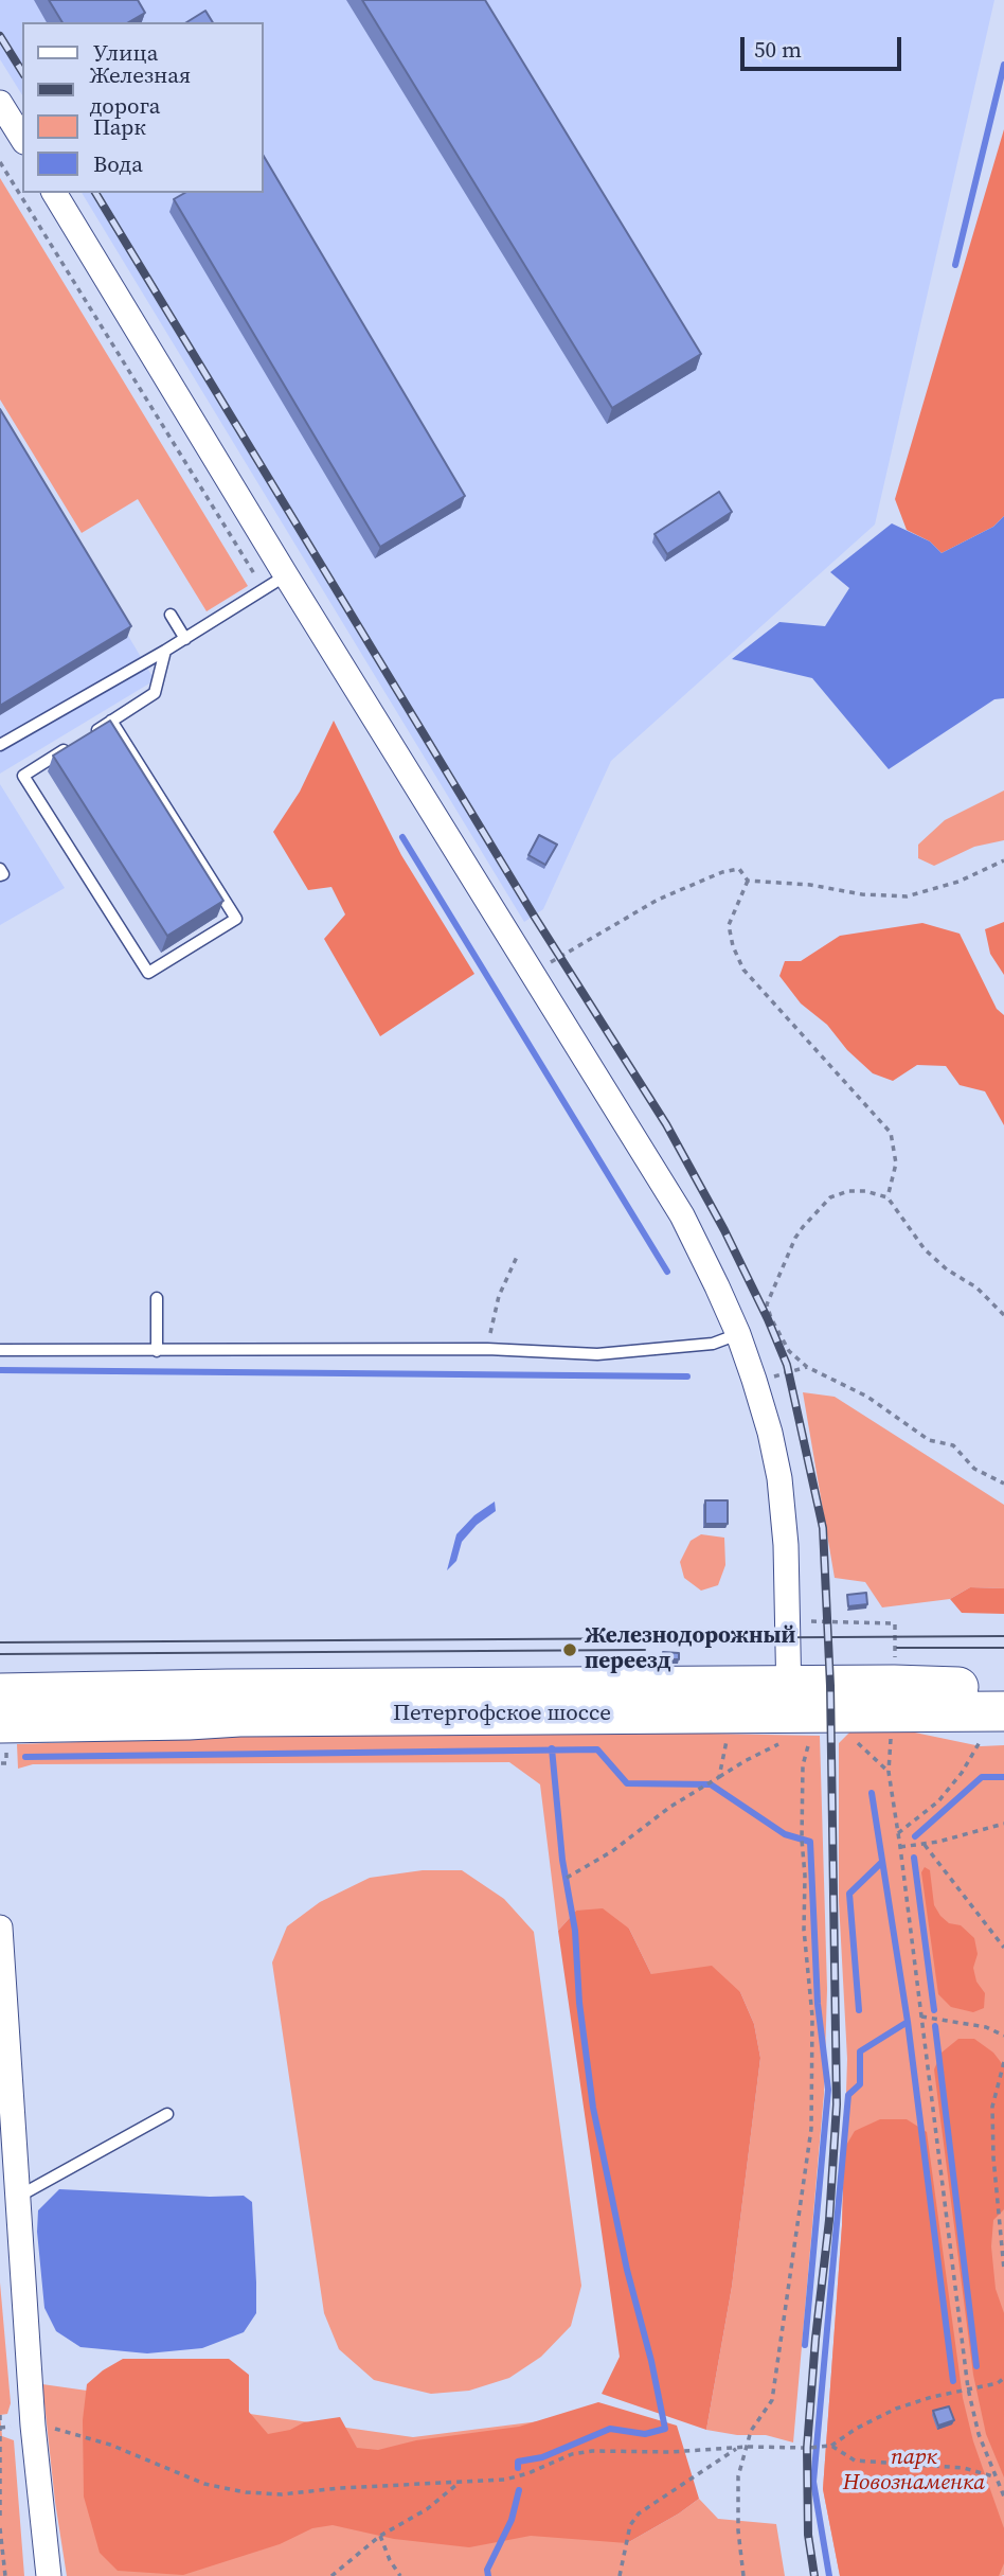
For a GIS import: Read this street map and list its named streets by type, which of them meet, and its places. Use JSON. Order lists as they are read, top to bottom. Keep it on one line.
{"streets":{"main road":["Петергофское шоссе"]},"parks":["парк Новознаменка"],"places":["Железнодорожный переезд"],"legend":["Улица","Железная дорога","Парк","Вода"],"scale_bar":"50 m"}
